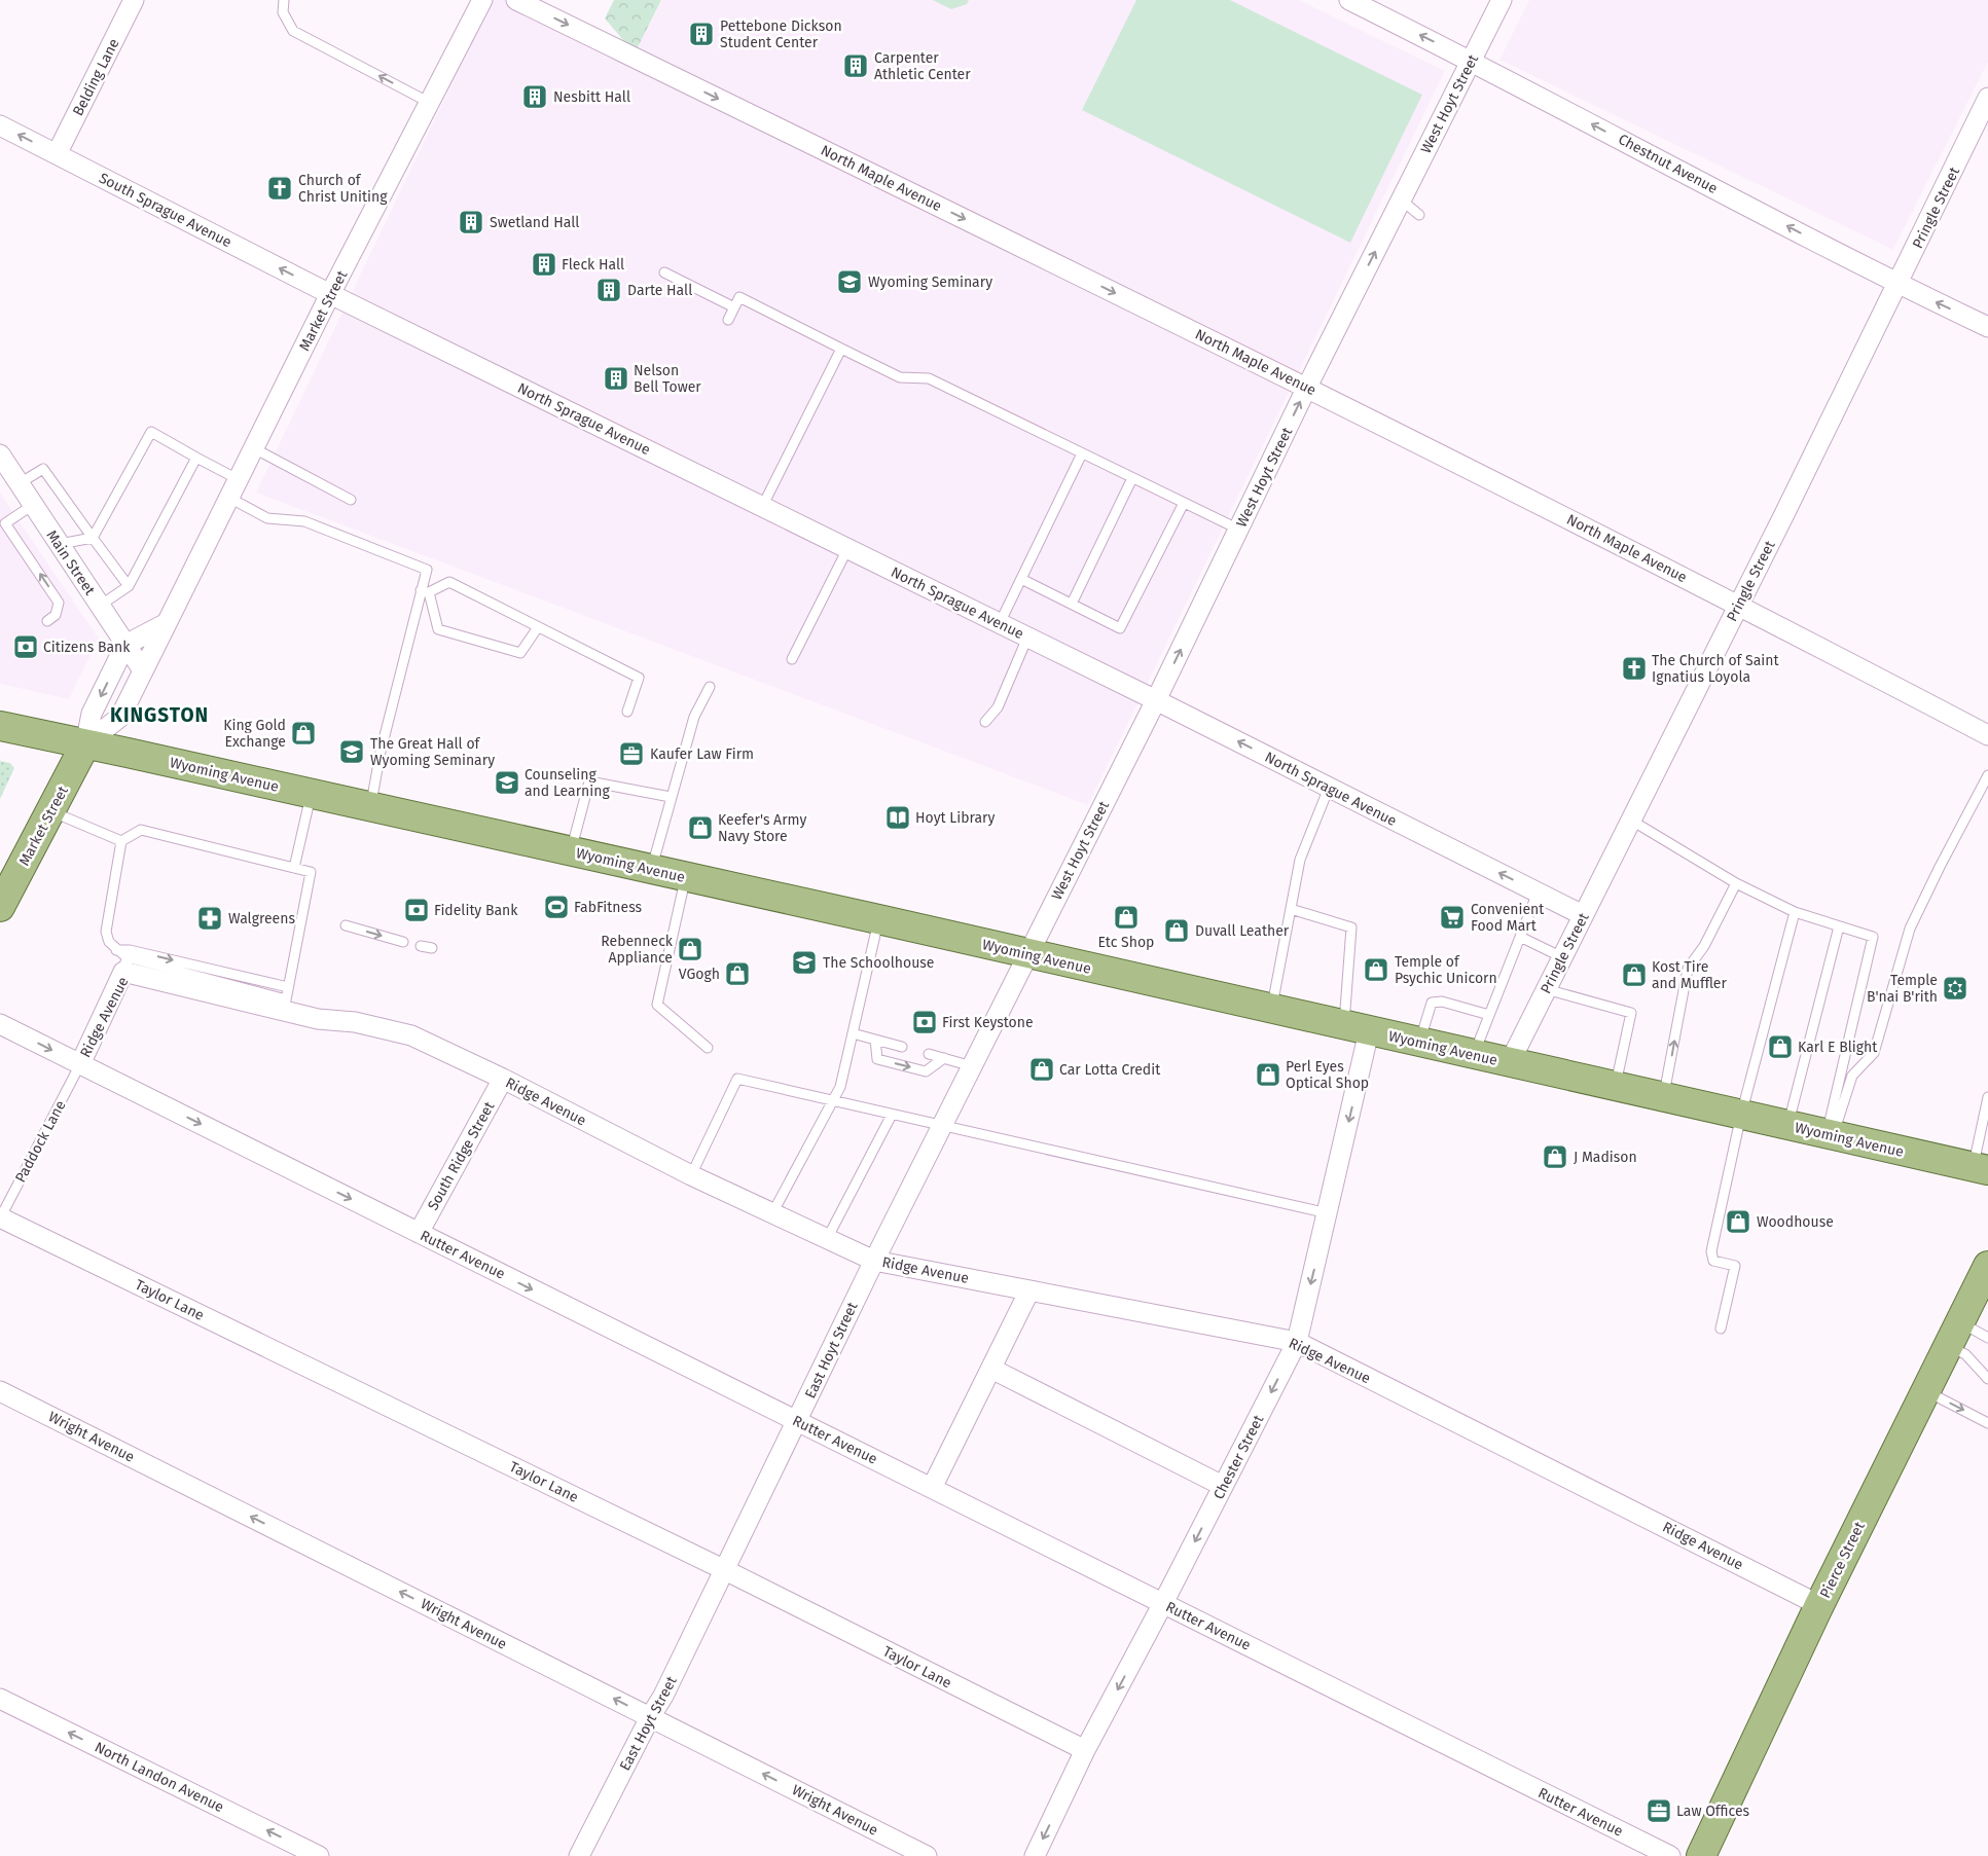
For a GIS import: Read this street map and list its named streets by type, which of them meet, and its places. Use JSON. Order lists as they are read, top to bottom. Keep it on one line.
{"streets":{"main road":["Market Street","Wyoming Avenue","Pierce Street"],"street":["Belding Lane","West Hoyt Street","Chestnut Avenue","North Maple Avenue","Pringle Street","South Sprague Avenue","North Sprague Avenue","Main Street","Ridge Avenue","South Ridge Street","Rutter Avenue","Taylor Lane","East Hoyt Street","Wright Avenue","Chester Street","North Landon Avenue"],"lane":["Paddock Lane"]},"crossings":[["Belding Lane","South Sprague Avenue"],["West Hoyt Street","Chestnut Avenue"],["West Hoyt Street","North Maple Avenue"],["West Hoyt Street","North Sprague Avenue"],["West Hoyt Street","Wyoming Avenue"],["West Hoyt Street","East Hoyt Street"],["Chestnut Avenue","Pringle Street"],["North Maple Avenue","Pringle Street"],["Pringle Street","North Sprague Avenue"],["Pringle Street","Wyoming Avenue"],["South Sprague Avenue","Market Street"],["South Sprague Avenue","North Sprague Avenue"],["Market Street","North Sprague Avenue"],["Market Street","Main Street"],["Market Street","Wyoming Avenue"],["Wyoming Avenue","East Hoyt Street"],["Wyoming Avenue","Chester Street"],["Ridge Avenue","Paddock Lane"],["Ridge Avenue","South Ridge Street"],["Ridge Avenue","Rutter Avenue"],["Ridge Avenue","East Hoyt Street"],["Ridge Avenue","Chester Street"],["Ridge Avenue","Pierce Street"],["Paddock Lane","Rutter Avenue"],["Paddock Lane","Taylor Lane"],["South Ridge Street","Rutter Avenue"],["Rutter Avenue","East Hoyt Street"],["Rutter Avenue","Chester Street"],["Taylor Lane","East Hoyt Street"],["Taylor Lane","Chester Street"],["East Hoyt Street","Wright Avenue"]],"one_way":["West Hoyt Street","Chestnut Avenue","North Maple Avenue","South Sprague Avenue","Rutter Avenue","Wright Avenue","Chester Street","North Landon Avenue"],"districts":["KINGSTON"],"places":{"building":["Pettebone Dickson Student Center","Carpenter Athletic Center","Nesbitt Hall","Swetland Hall","Fleck Hall","Darte Hall","Nelson Bell Tower"],"church":["Church of Christ Uniting","The Church of Saint Ignatius Loyola"],"school or university":["Wyoming Seminary","The Great Hall of Wyoming Seminary","Counseling and Learning","The Schoolhouse"],"bank":["Citizens Bank","Fidelity Bank","First Keystone"],"shop":["King Gold Exchange","Keefer's Army Navy Store","Etc Shop","Duvall Leather","Rebenneck Appliance","Temple of Psychic Unicorn","VGogh","Kost Tire and Muffler","Karl E Blight","Car Lotta Credit","Perl Eyes Optical Shop","J Madison","Woodhouse"],"office":["Kaufer Law Firm","Law Offices"],"library":["Hoyt Library"],"sports":["FabFitness"],"supermarket":["Convenient Food Mart"],"pharmacy":["Walgreens"],"synagogue":["Temple B'nai B'rith"]}}
